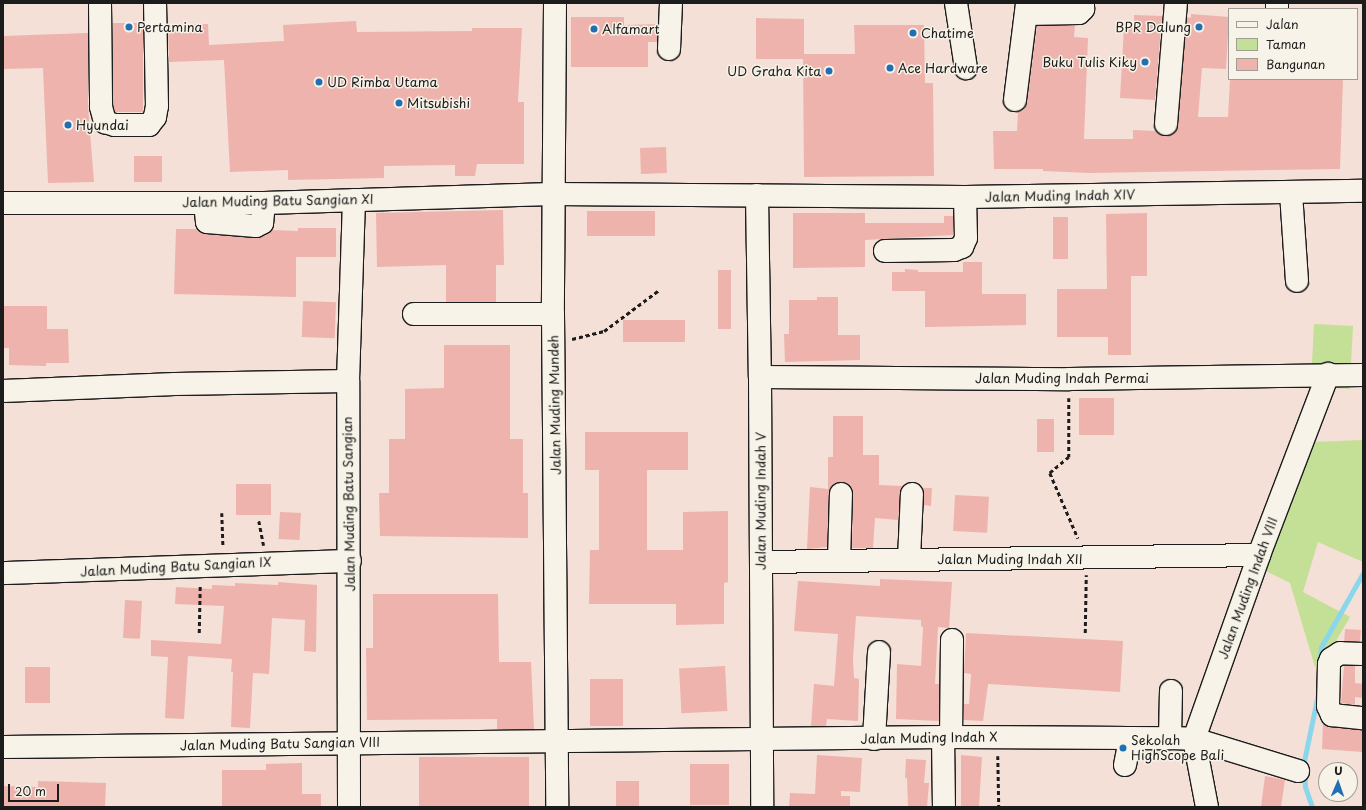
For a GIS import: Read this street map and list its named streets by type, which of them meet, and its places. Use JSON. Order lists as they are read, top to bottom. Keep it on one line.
{"streets":{"street":["Jalan Muding Indah XIV","Jalan Muding Batu Sangian XI","Jalan Muding Indah Permai","Jalan Muding Mundeh","Jalan Muding Indah V","Jalan Muding Batu Sangian","Jalan Muding Indah XII","Jalan Muding Batu Sangian IX","Jalan Muding Indah VIII","Jalan Muding Indah X","Jalan Muding Batu Sangian VIII"]},"crossings":[["Jalan Muding Indah XIV","Jalan Muding Batu Sangian XI"],["Jalan Muding Indah XIV","Jalan Muding Indah V"],["Jalan Muding Batu Sangian XI","Jalan Muding Mundeh"],["Jalan Muding Batu Sangian XI","Jalan Muding Indah V"],["Jalan Muding Batu Sangian XI","Jalan Muding Batu Sangian"],["Jalan Muding Indah Permai","Jalan Muding Indah V"],["Jalan Muding Indah Permai","Jalan Muding Indah VIII"],["Jalan Muding Mundeh","Jalan Muding Indah X"],["Jalan Muding Mundeh","Jalan Muding Batu Sangian VIII"],["Jalan Muding Indah V","Jalan Muding Indah XII"],["Jalan Muding Indah V","Jalan Muding Indah X"],["Jalan Muding Batu Sangian","Jalan Muding Batu Sangian IX"],["Jalan Muding Batu Sangian","Jalan Muding Batu Sangian VIII"],["Jalan Muding Indah XII","Jalan Muding Indah VIII"],["Jalan Muding Indah VIII","Jalan Muding Indah X"],["Jalan Muding Indah X","Jalan Muding Batu Sangian VIII"]],"places":["Pertamina","BPR Dalung","Alfamart","Chatime","Buku Tulis Kiky","Ace Hardware","UD Graha Kita","UD Rimba Utama","Mitsubishi","Hyundai","Sekolah HighScope Bali"],"legend":["Jalan","Taman","Bangunan"],"scale_bar":"20 m","north":"top"}
